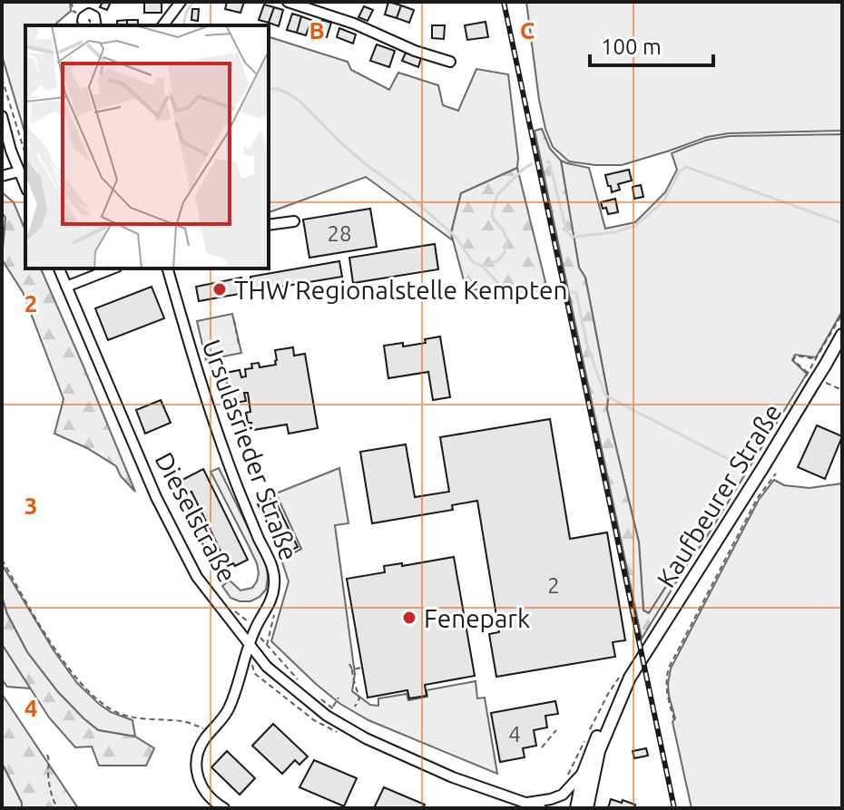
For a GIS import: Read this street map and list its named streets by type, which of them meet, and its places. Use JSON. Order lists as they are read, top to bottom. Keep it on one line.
{"streets":{"main road":["Kaufbeurer Straße"],"street":["Ursulasrieder Straße","Dieselstraße"]},"crossings":[["Ursulasrieder Straße","Dieselstraße"]],"places":["THW Regionalstelle Kempten","Fenepark"],"house_numbers":["28","2","4"],"scale_bar":"100 m","grid":{"columns":["B","C"],"rows":["2","3","4"]}}
